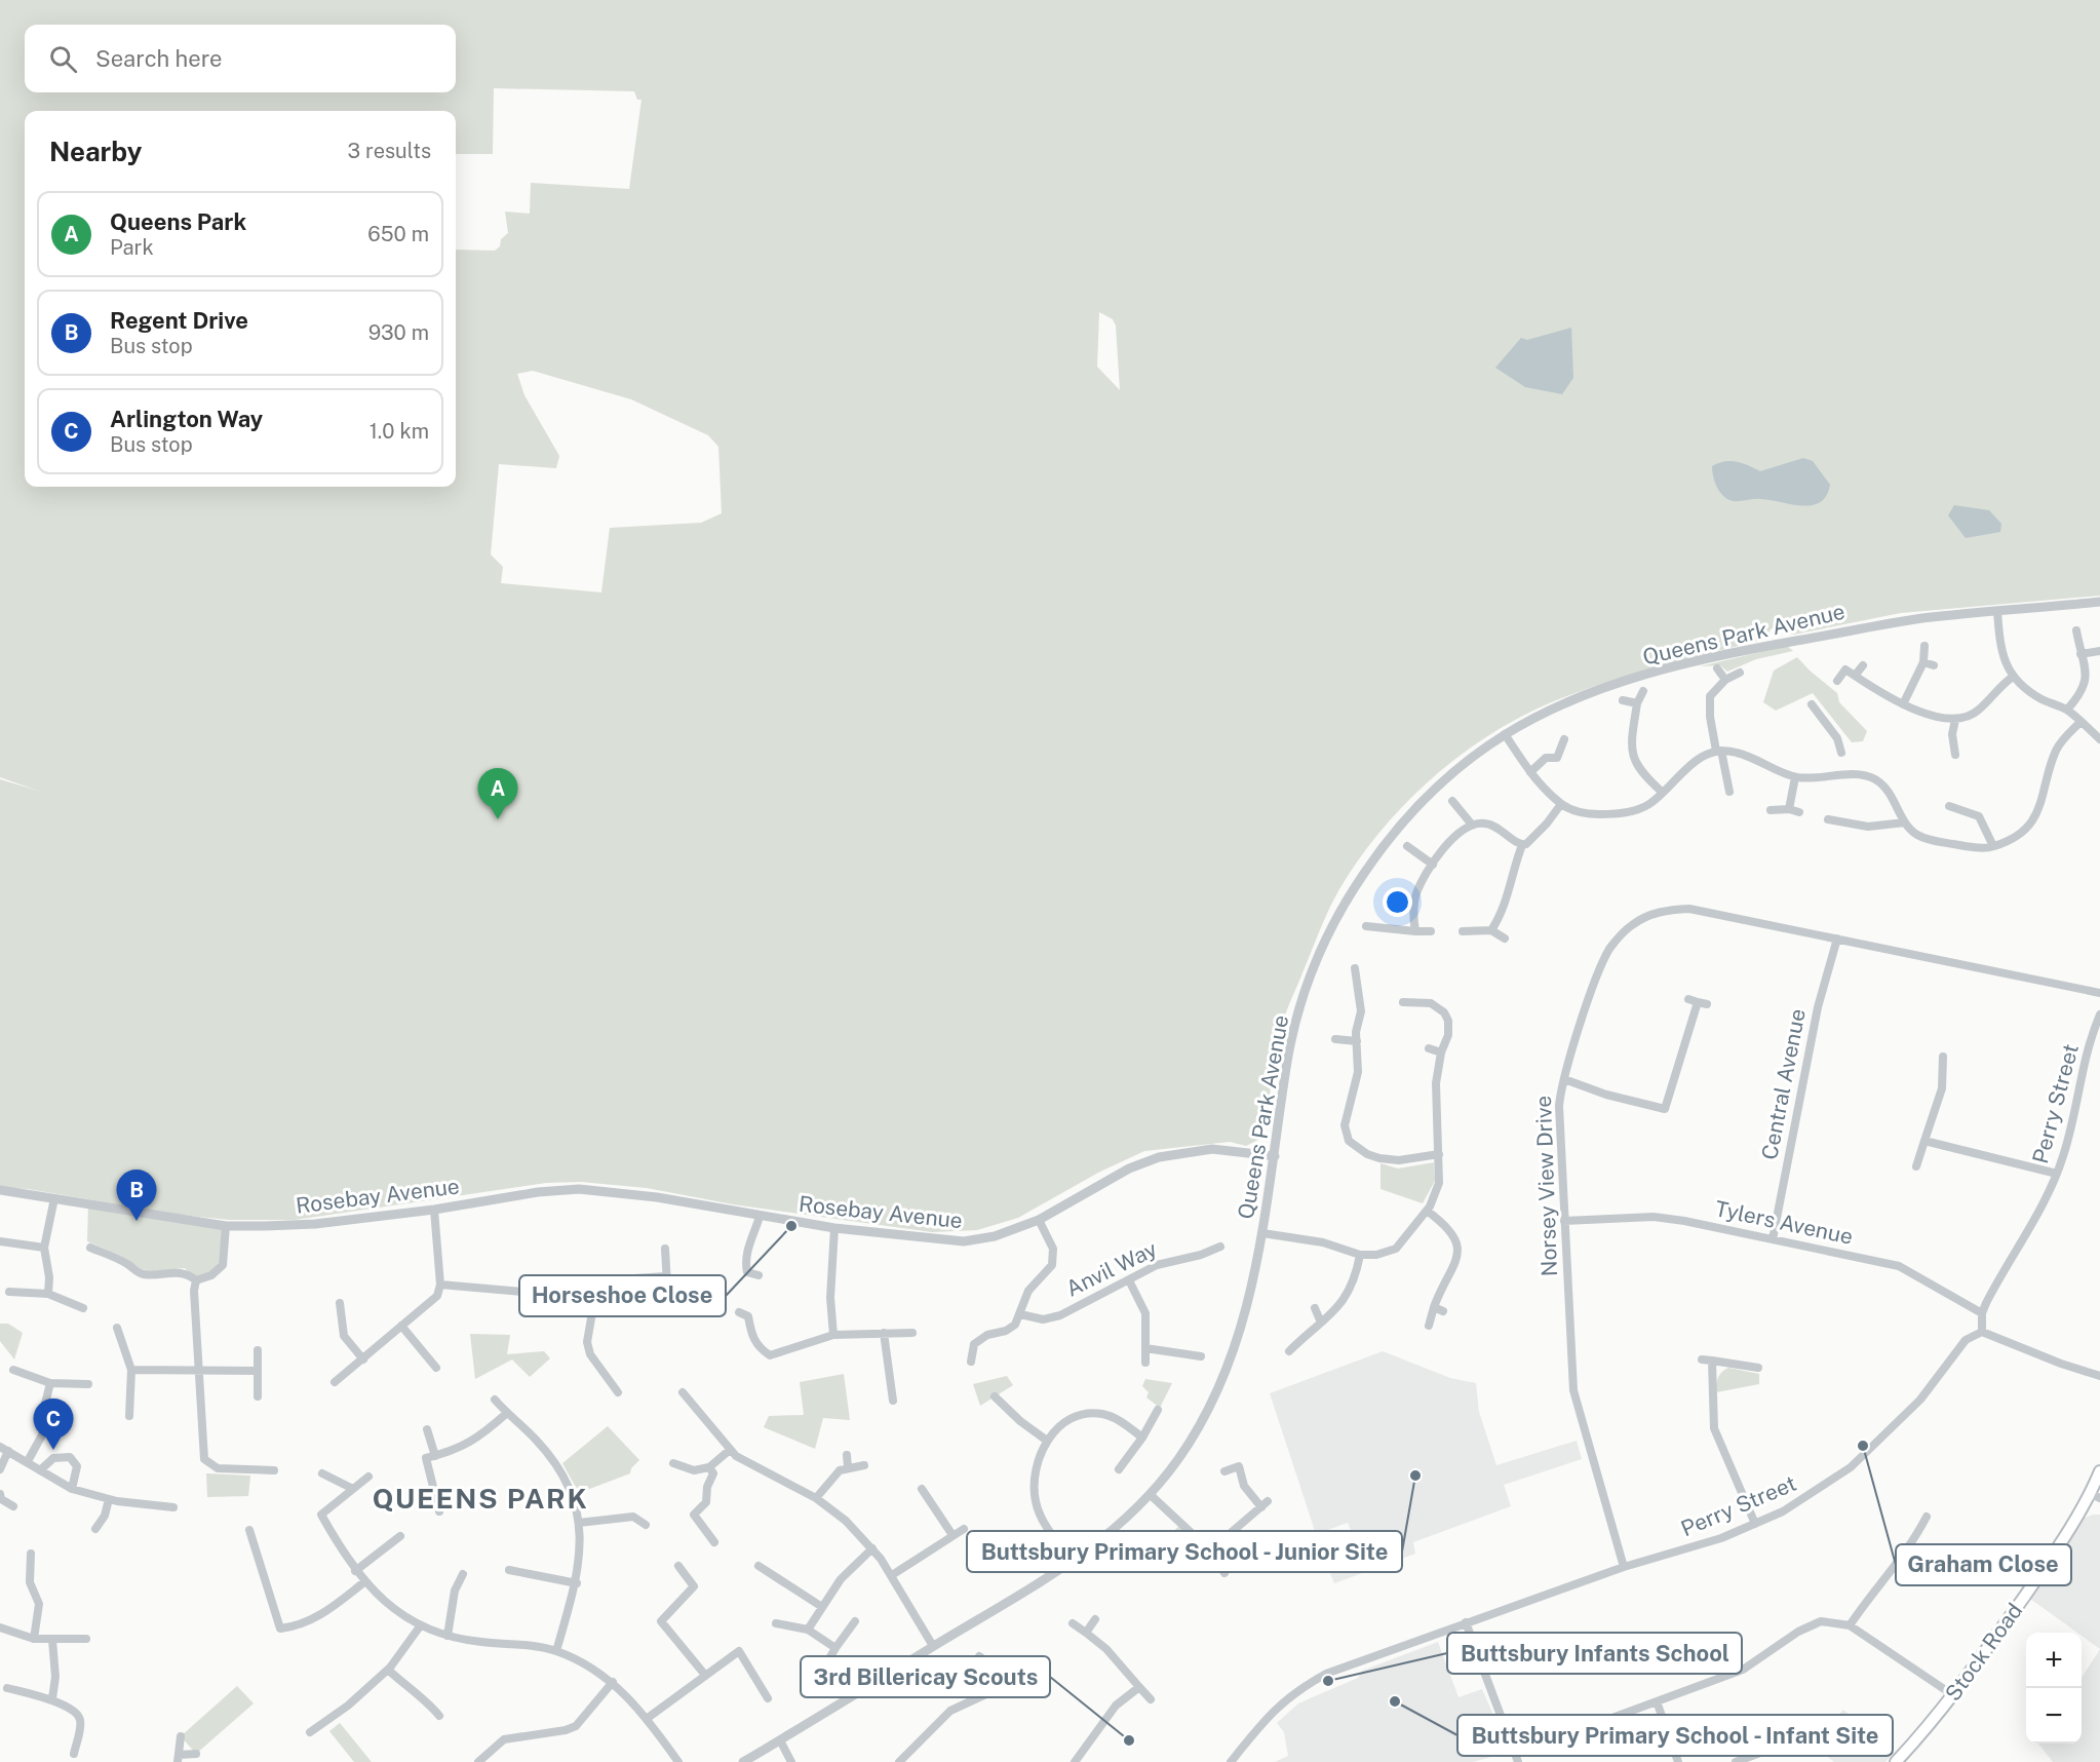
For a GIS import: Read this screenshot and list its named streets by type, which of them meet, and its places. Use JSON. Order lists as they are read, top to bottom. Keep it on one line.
{"streets":{"main road":["Stock Road"],"street":["Queens Park Avenue","Central Avenue","Perry Street","Norsey View Drive","Rosebay Avenue","Tylers Avenue","Anvil Way"]},"crossings":[["Queens Park Avenue","Rosebay Avenue"],["Central Avenue","Norsey View Drive"],["Central Avenue","Tylers Avenue"],["Perry Street","Norsey View Drive"],["Perry Street","Tylers Avenue"],["Norsey View Drive","Tylers Avenue"]],"districts":["QUEENS PARK"],"places":["Horseshoe Close","Graham Close","Buttsbury Primary School - Junior Site","Buttsbury Infants School","Buttsbury Primary School - Infant Site","3rd Billericay Scouts"],"page":{"search":"Search here","heading":["Nearby","3 results"],"list":[{"mark":"A","name":"Queens Park","note":"Park","value":"650 m"},{"mark":"B","name":"Regent Drive","note":"Bus stop","value":"930 m"},{"mark":"C","name":"Arlington Way","note":"Bus stop","value":"1.0 km"}],"pins":["A","B","C"],"map_buttons":["+","−"]}}
